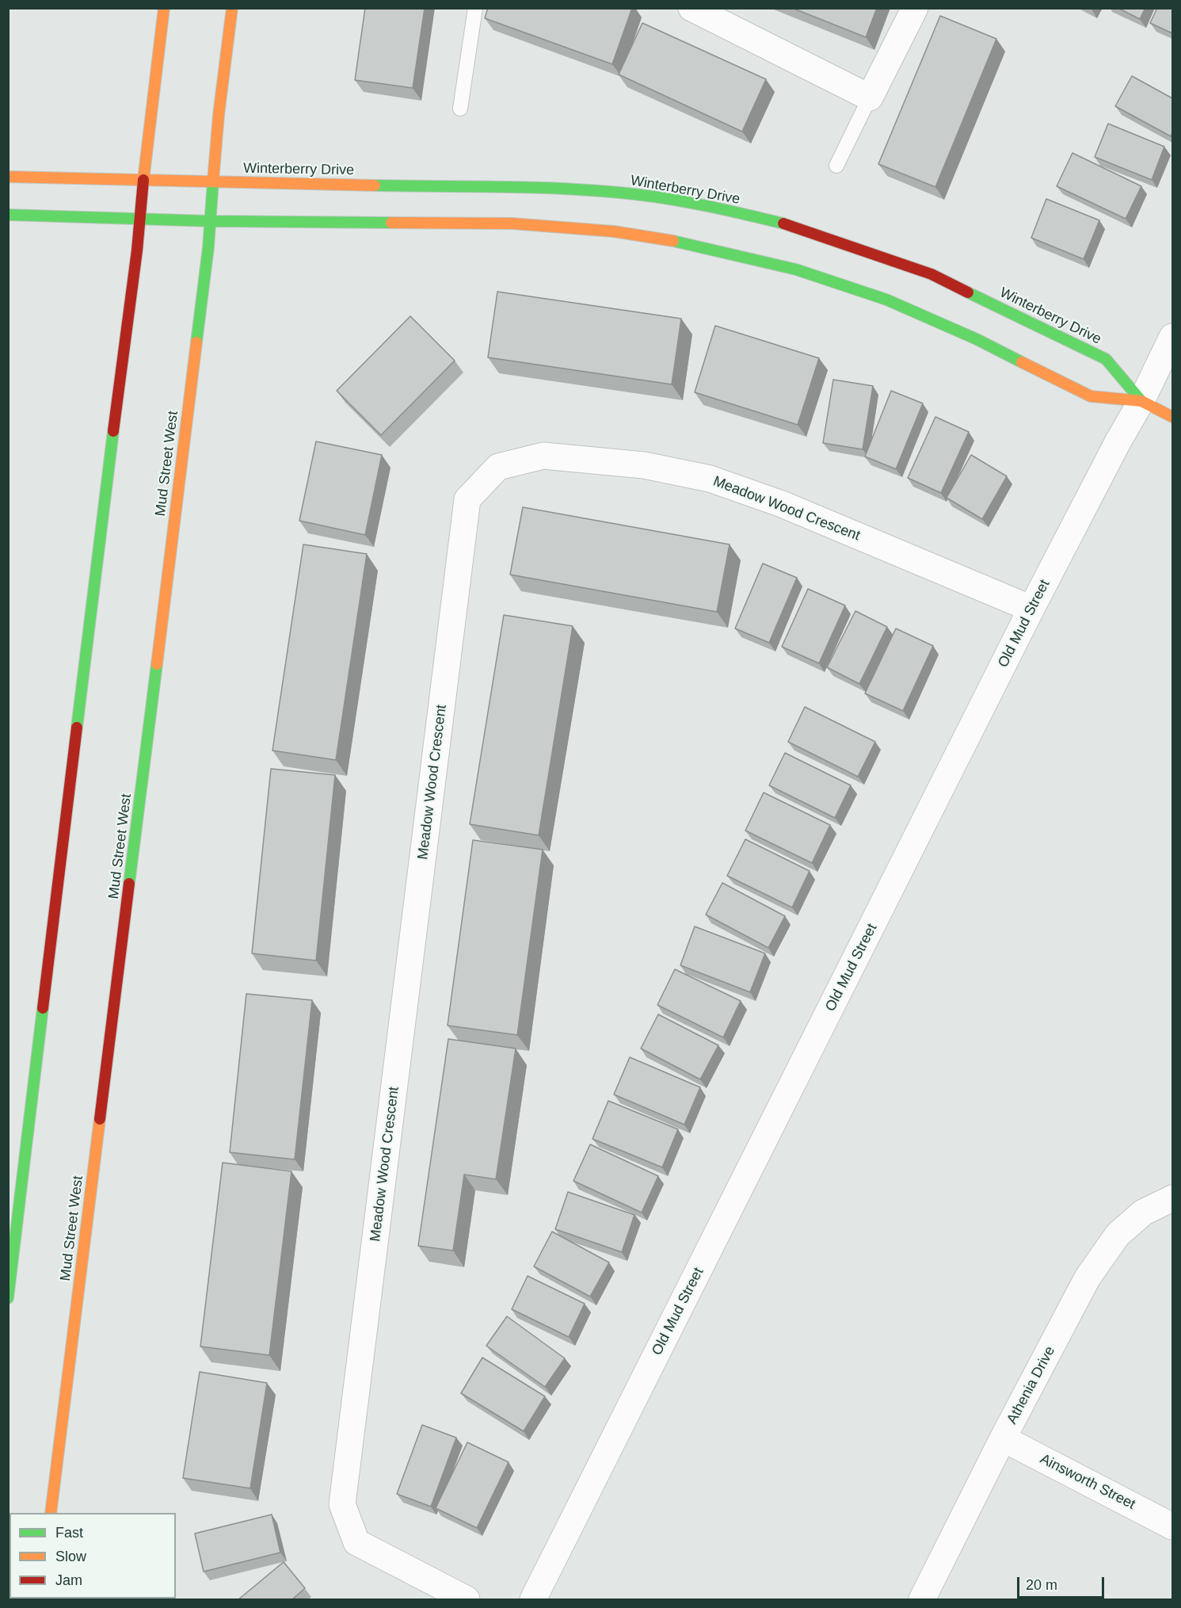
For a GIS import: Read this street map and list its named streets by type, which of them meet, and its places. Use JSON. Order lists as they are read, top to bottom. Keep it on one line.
{"streets":{"main road":["Winterberry Drive","Mud Street West"],"street":["Meadow Wood Crescent","Old Mud Street","Athenia Drive","Ainsworth Street"]},"crossings":[["Winterberry Drive","Mud Street West"],["Winterberry Drive","Old Mud Street"],["Meadow Wood Crescent","Old Mud Street"],["Athenia Drive","Ainsworth Street"]],"legend":["Fast","Slow","Jam"],"scale_bar":"20 m"}
